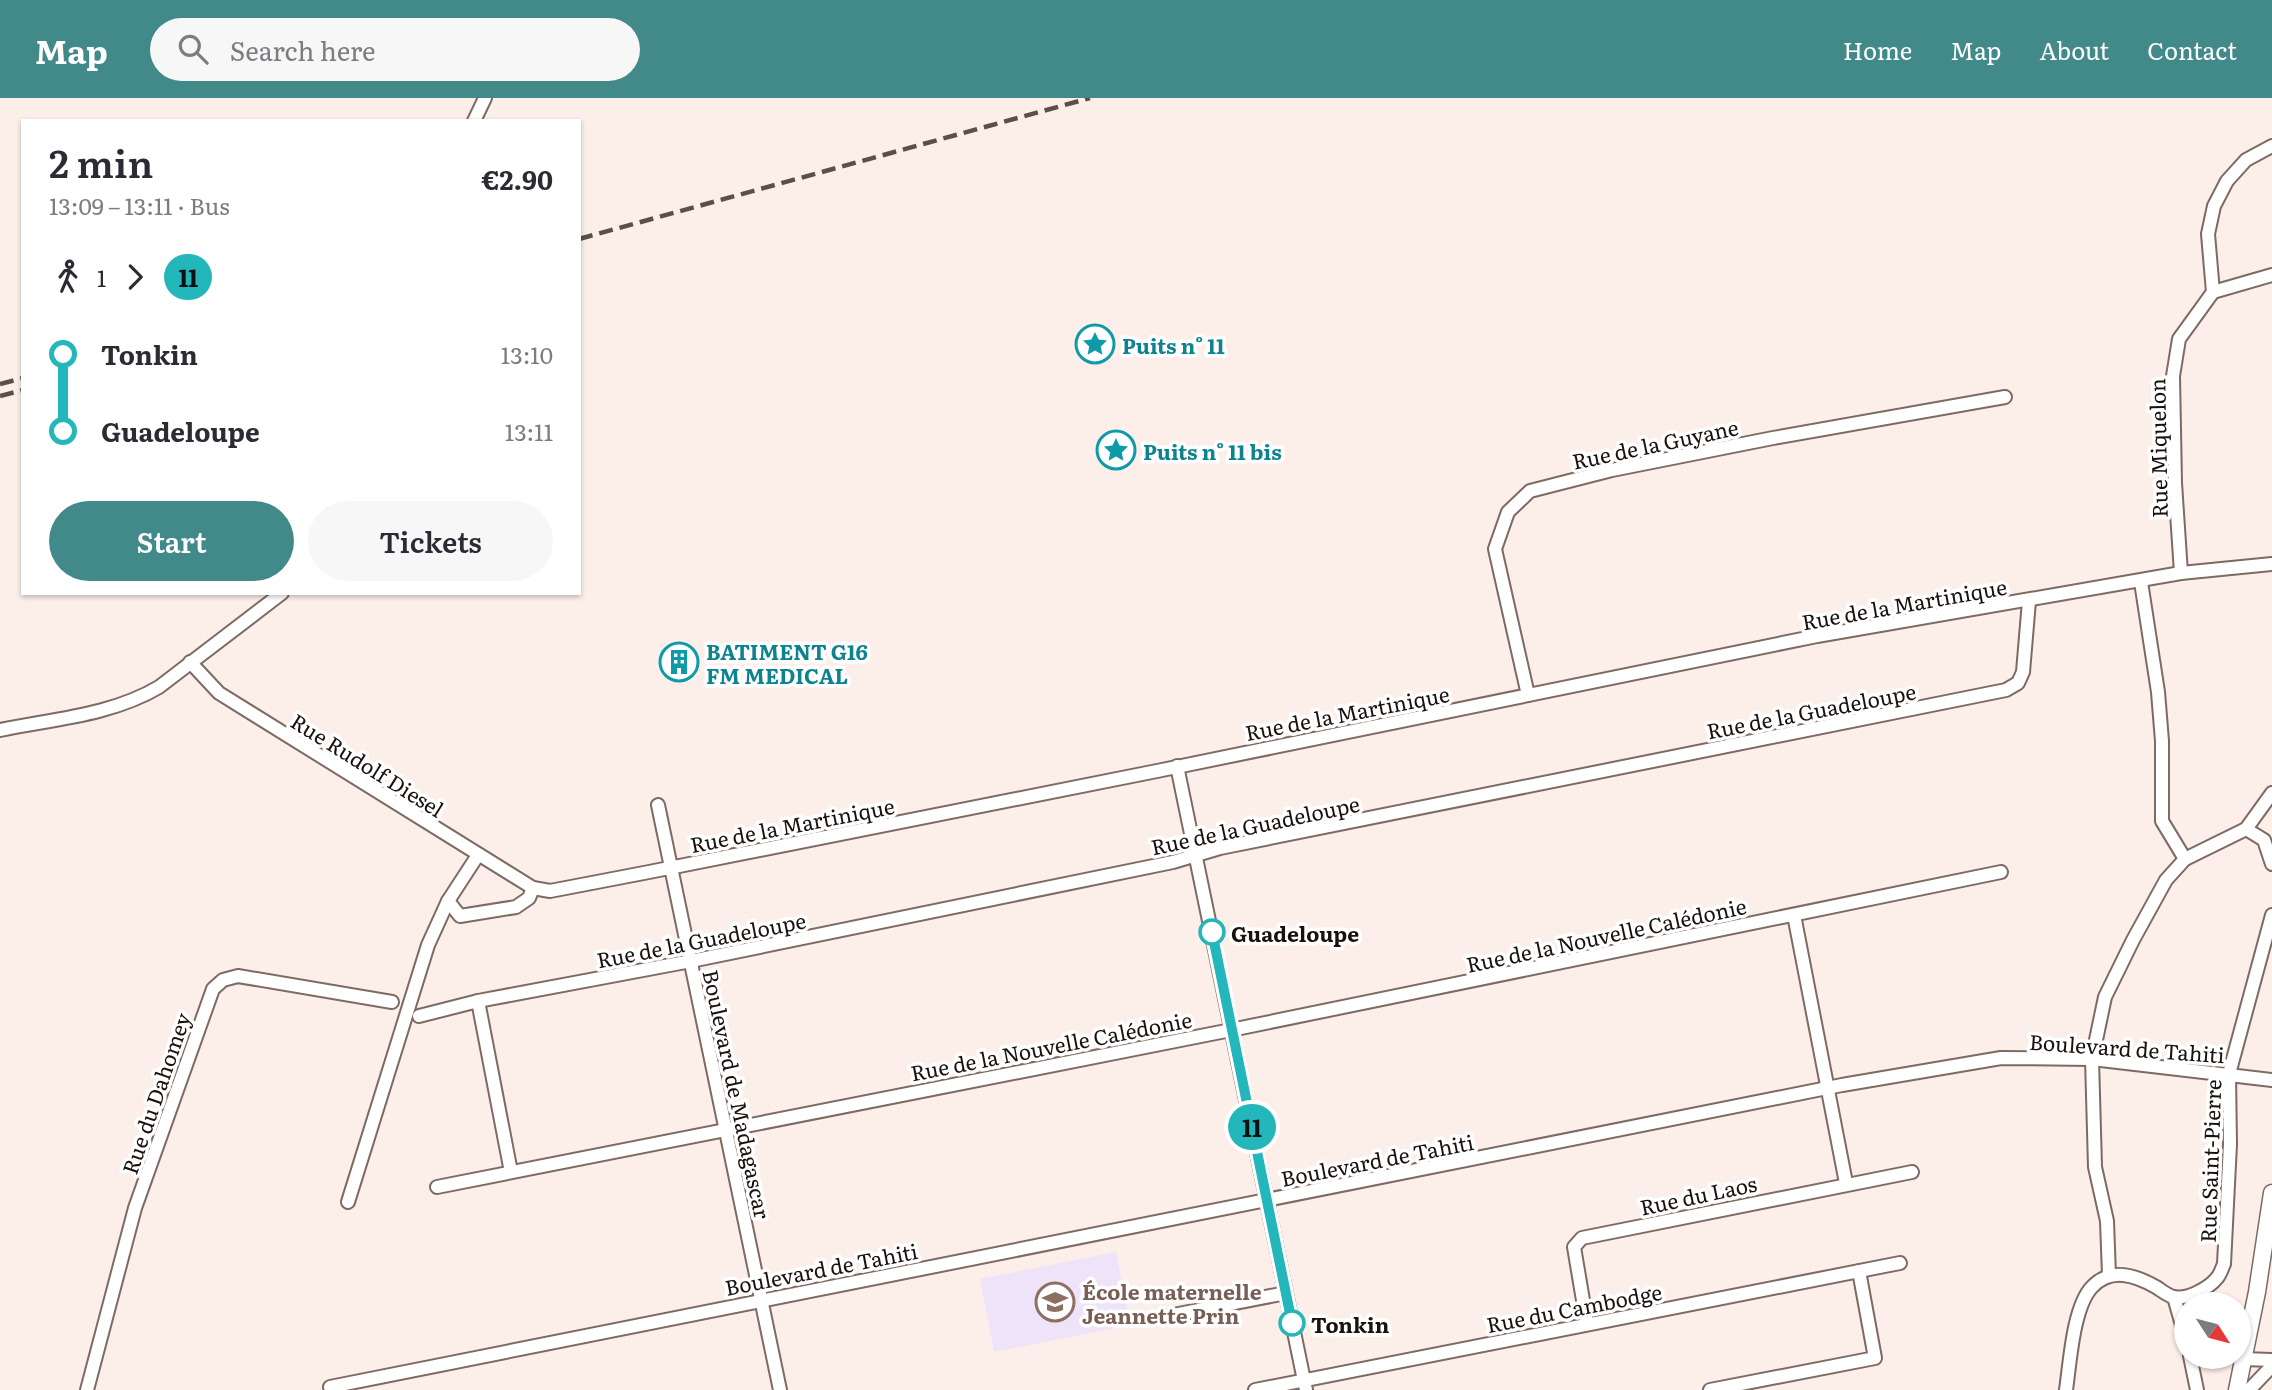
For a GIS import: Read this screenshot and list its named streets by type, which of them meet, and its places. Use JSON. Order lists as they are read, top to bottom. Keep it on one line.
{"streets":{"street":["Rue de la Guyane","Rue Miquelon","Rue de la Martinique","Rue de la Guadeloupe","Rue Rudolf Diesel","Rue de la Nouvelle Calédonie","Boulevard de Tahiti","Rue du Dahomey","Boulevard de Madagascar","Rue Saint-Pierre","Rue du Laos","Rue du Cambodge"]},"crossings":[["Rue de la Guyane","Rue de la Martinique"],["Rue Miquelon","Rue de la Martinique"],["Rue de la Martinique","Rue de la Guadeloupe"],["Rue de la Martinique","Rue Rudolf Diesel"],["Rue de la Martinique","Boulevard de Madagascar"],["Rue de la Guadeloupe","Boulevard de Madagascar"],["Rue de la Nouvelle Calédonie","Boulevard de Madagascar"],["Boulevard de Tahiti","Boulevard de Madagascar"],["Boulevard de Tahiti","Rue Saint-Pierre"],["Rue du Laos","Rue du Cambodge"]],"places":{"place":["Puits n° 11","Puits n° 11 bis"],"building":["BATIMENT G16 FM MEDICAL"],"other":["Guadeloupe","Tonkin"],"school or university":["École maternelle Jeannette Prin"]},"lines":["bus line 11"],"north":"bottom right","page":{"header":"Map","search":"Search here","nav":["Home","Map","About","Contact"],"on_map":"11","heading":["2 min","13:09 – 13:11 · Bus","€2.90"],"legs":["1","11"],"list":[{"name":"Tonkin","value":"13:10"},{"name":"Guadeloupe","value":"13:11"}],"buttons":["Start","Tickets"]}}
